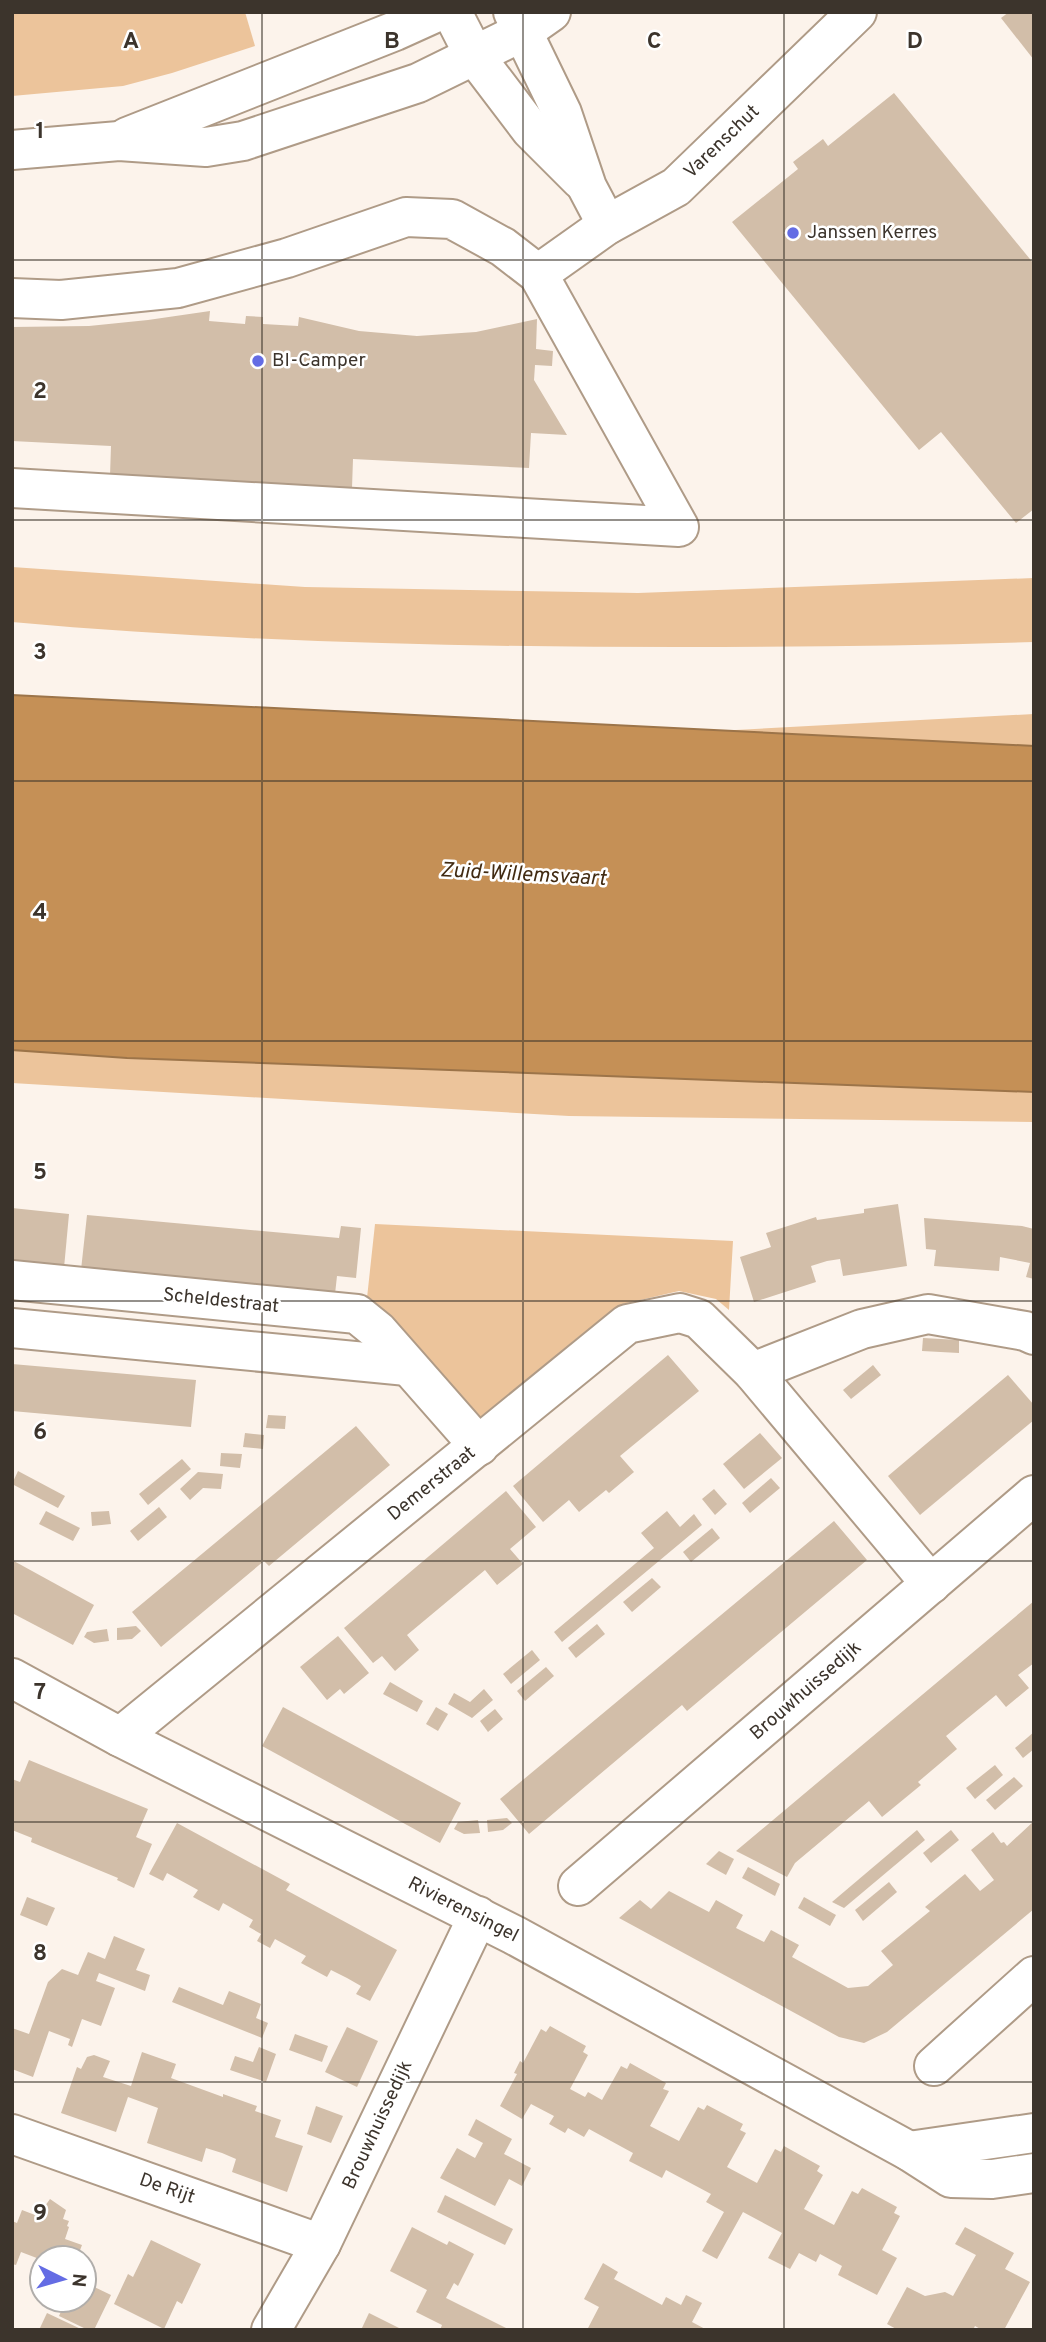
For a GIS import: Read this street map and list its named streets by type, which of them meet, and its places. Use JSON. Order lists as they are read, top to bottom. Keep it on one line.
{"streets":{"street":["Varenschut","Scheldestraat","Demerstraat","Brouwhuissedijk","Rivierensingel","De Rijt"]},"crossings":[["Scheldestraat","Demerstraat"],["Demerstraat","Brouwhuissedijk"],["Demerstraat","Rivierensingel"],["Brouwhuissedijk","Rivierensingel"],["Brouwhuissedijk","De Rijt"]],"water":["Zuid-Willemsvaart"],"places":["Janssen Kerres","BI-Camper"],"north":"right","grid":{"columns":["A","B","C","D"],"rows":["1","2","3","4","5","6","7","8","9"]}}
